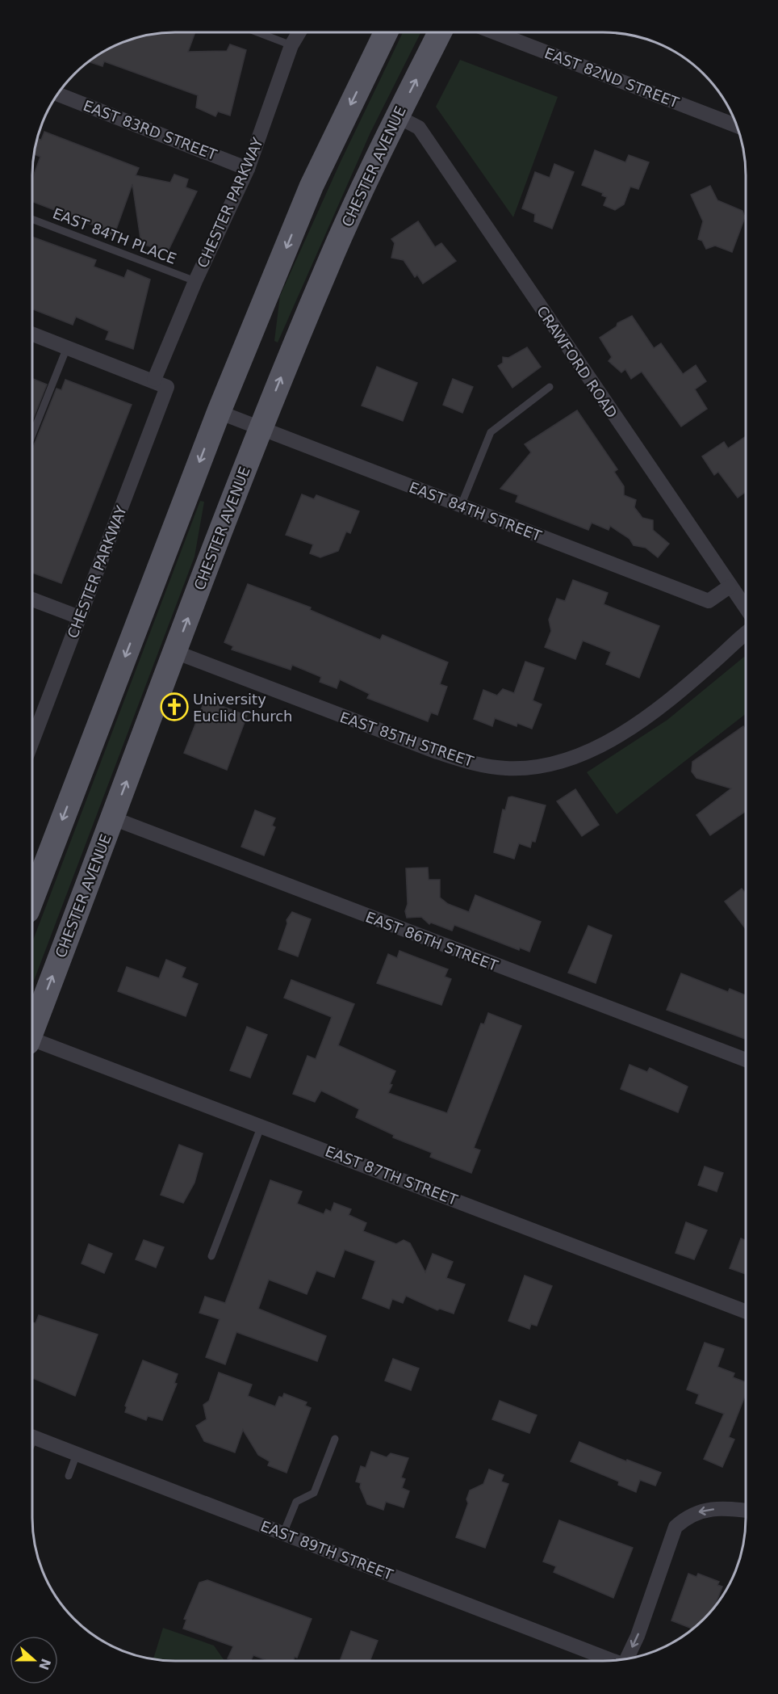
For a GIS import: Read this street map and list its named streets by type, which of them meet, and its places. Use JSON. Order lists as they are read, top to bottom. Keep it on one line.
{"streets":{"main road":["CHESTER AVENUE"],"street":["EAST 82ND STREET","EAST 83RD STREET","CHESTER PARKWAY","CRAWFORD ROAD","EAST 84TH STREET","EAST 85TH STREET","EAST 86TH STREET","EAST 87TH STREET","EAST 89TH STREET"],"lane":["EAST 84TH PLACE"]},"crossings":[["EAST 83RD STREET","CHESTER PARKWAY"],["CHESTER AVENUE","CRAWFORD ROAD"],["CHESTER AVENUE","EAST 84TH STREET"],["CHESTER AVENUE","EAST 85TH STREET"],["CHESTER AVENUE","EAST 86TH STREET"],["CHESTER PARKWAY","EAST 84TH PLACE"],["CRAWFORD ROAD","EAST 84TH STREET"]],"places":{"church":["University Euclid Church"]},"north":"right"}
